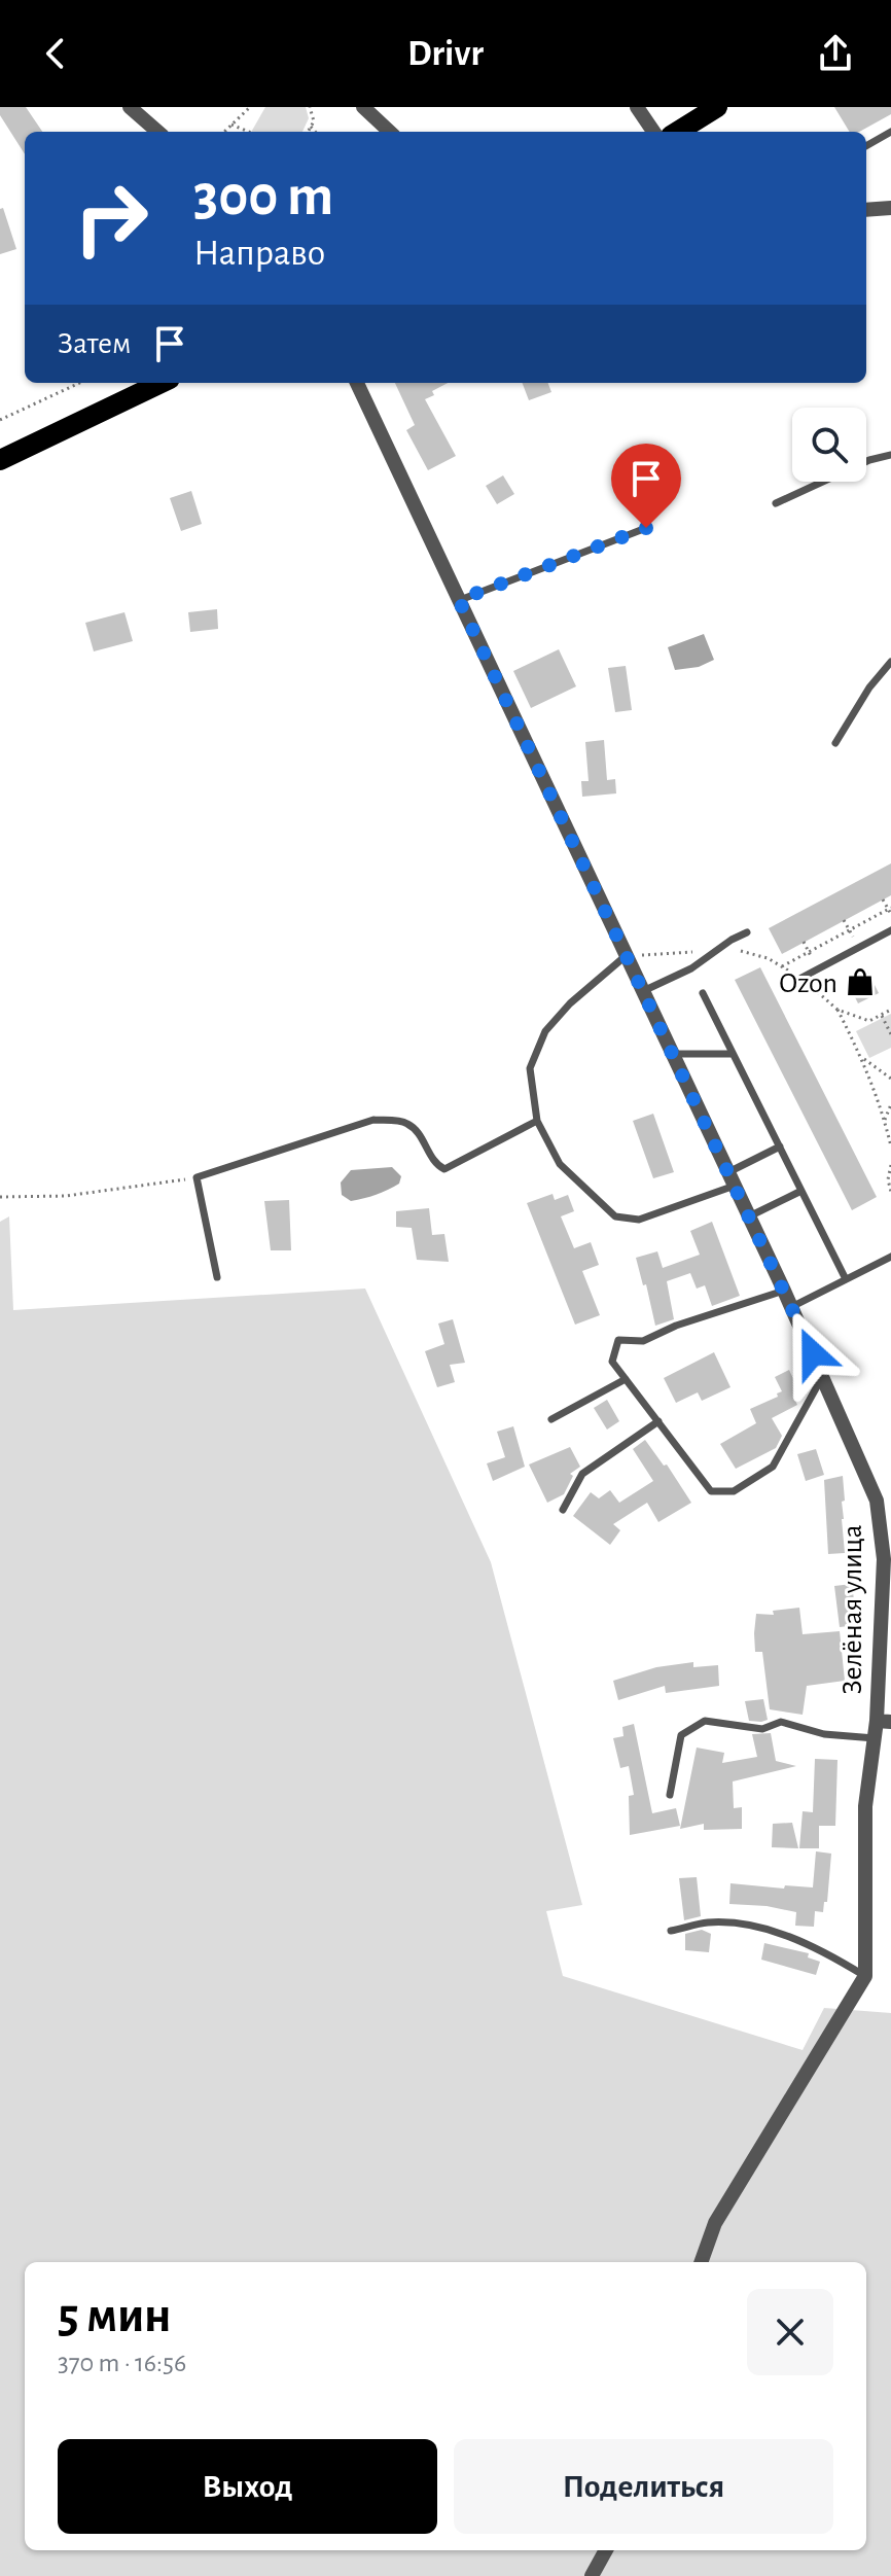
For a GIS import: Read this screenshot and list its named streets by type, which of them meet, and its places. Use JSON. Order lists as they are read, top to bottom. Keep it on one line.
{"streets":{"street":["Зелёная улица"]},"places":{"shop":["Ozon"]},"page":{"header":"Drivr","turn":["300 m","Направо"],"then":"Затем","heading":["5 мин","370 m · 16:56"],"buttons":["Выход","Поделиться"]}}
